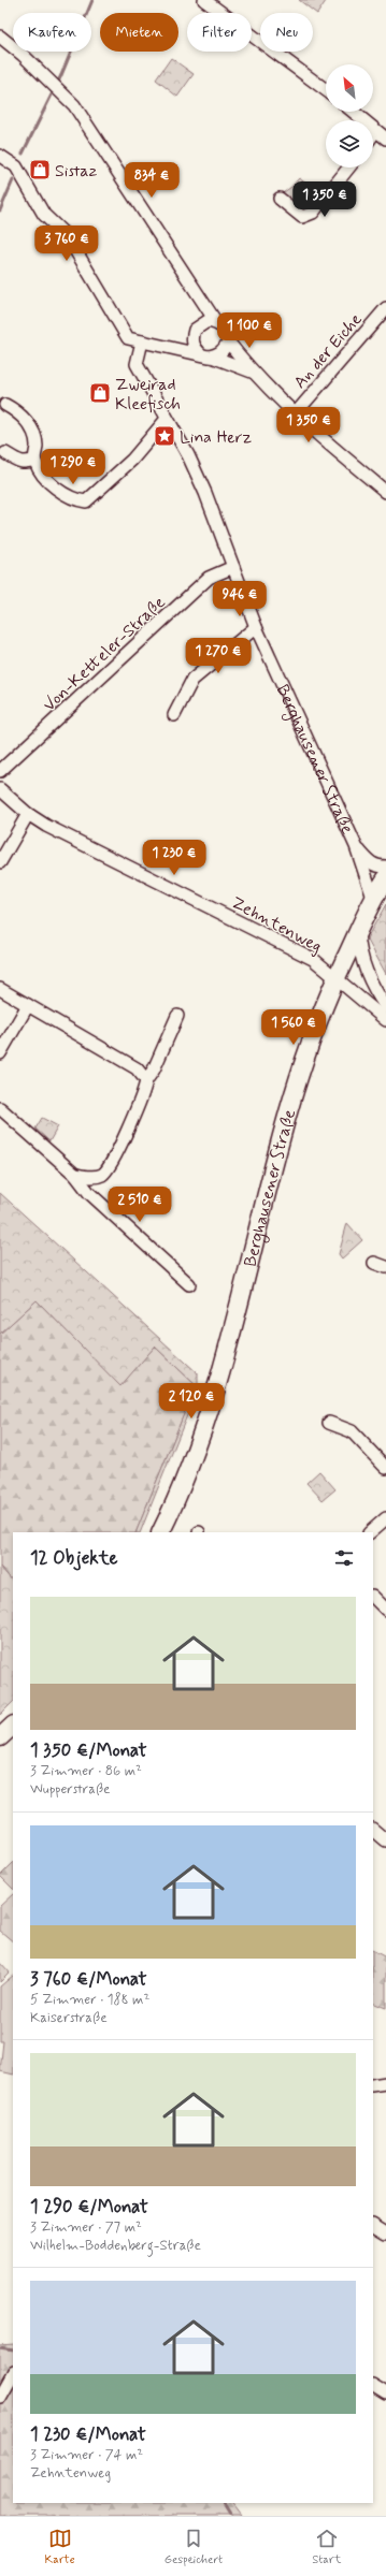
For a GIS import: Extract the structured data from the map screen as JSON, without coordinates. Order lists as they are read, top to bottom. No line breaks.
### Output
{"streets":{"main road":["Berghausener Straße"],"street":["An der Eiche","Von-Ketteler-Straße","Zehntenweg"]},"crossings":[["Von-Ketteler-Straße","Berghausener Straße"],["Berghausener Straße","Zehntenweg"]],"places":{"shop":["Sistaz","Zweirad Kleefisch"],"place":["Lina Herz"]},"north":"top left","page":{"chip":["Kaufen","Mieten","Filter","Neu"],"price":["834 €","1 350 €","3 760 €","1 100 €","1 350 €","1 290 €","946 €","1 270 €","1 230 €","1 560 €","2 510 €","2 120 €"],"heading":"12 Objekte","list":[{"name":"1 350 €/Monat","note":"3 Zimmer · 86 m² · Wupperstraße"},{"name":"3 760 €/Monat","note":"5 Zimmer · 188 m² · Kaiserstraße"},{"name":"1 290 €/Monat","note":"3 Zimmer · 77 m² · Wilhelm-Boddenberg-Straße"},{"name":"1 230 €/Monat","note":"3 Zimmer · 74 m² · Zehntenweg"}],"tabs":["Karte","Gespeichert","Start"]}}
